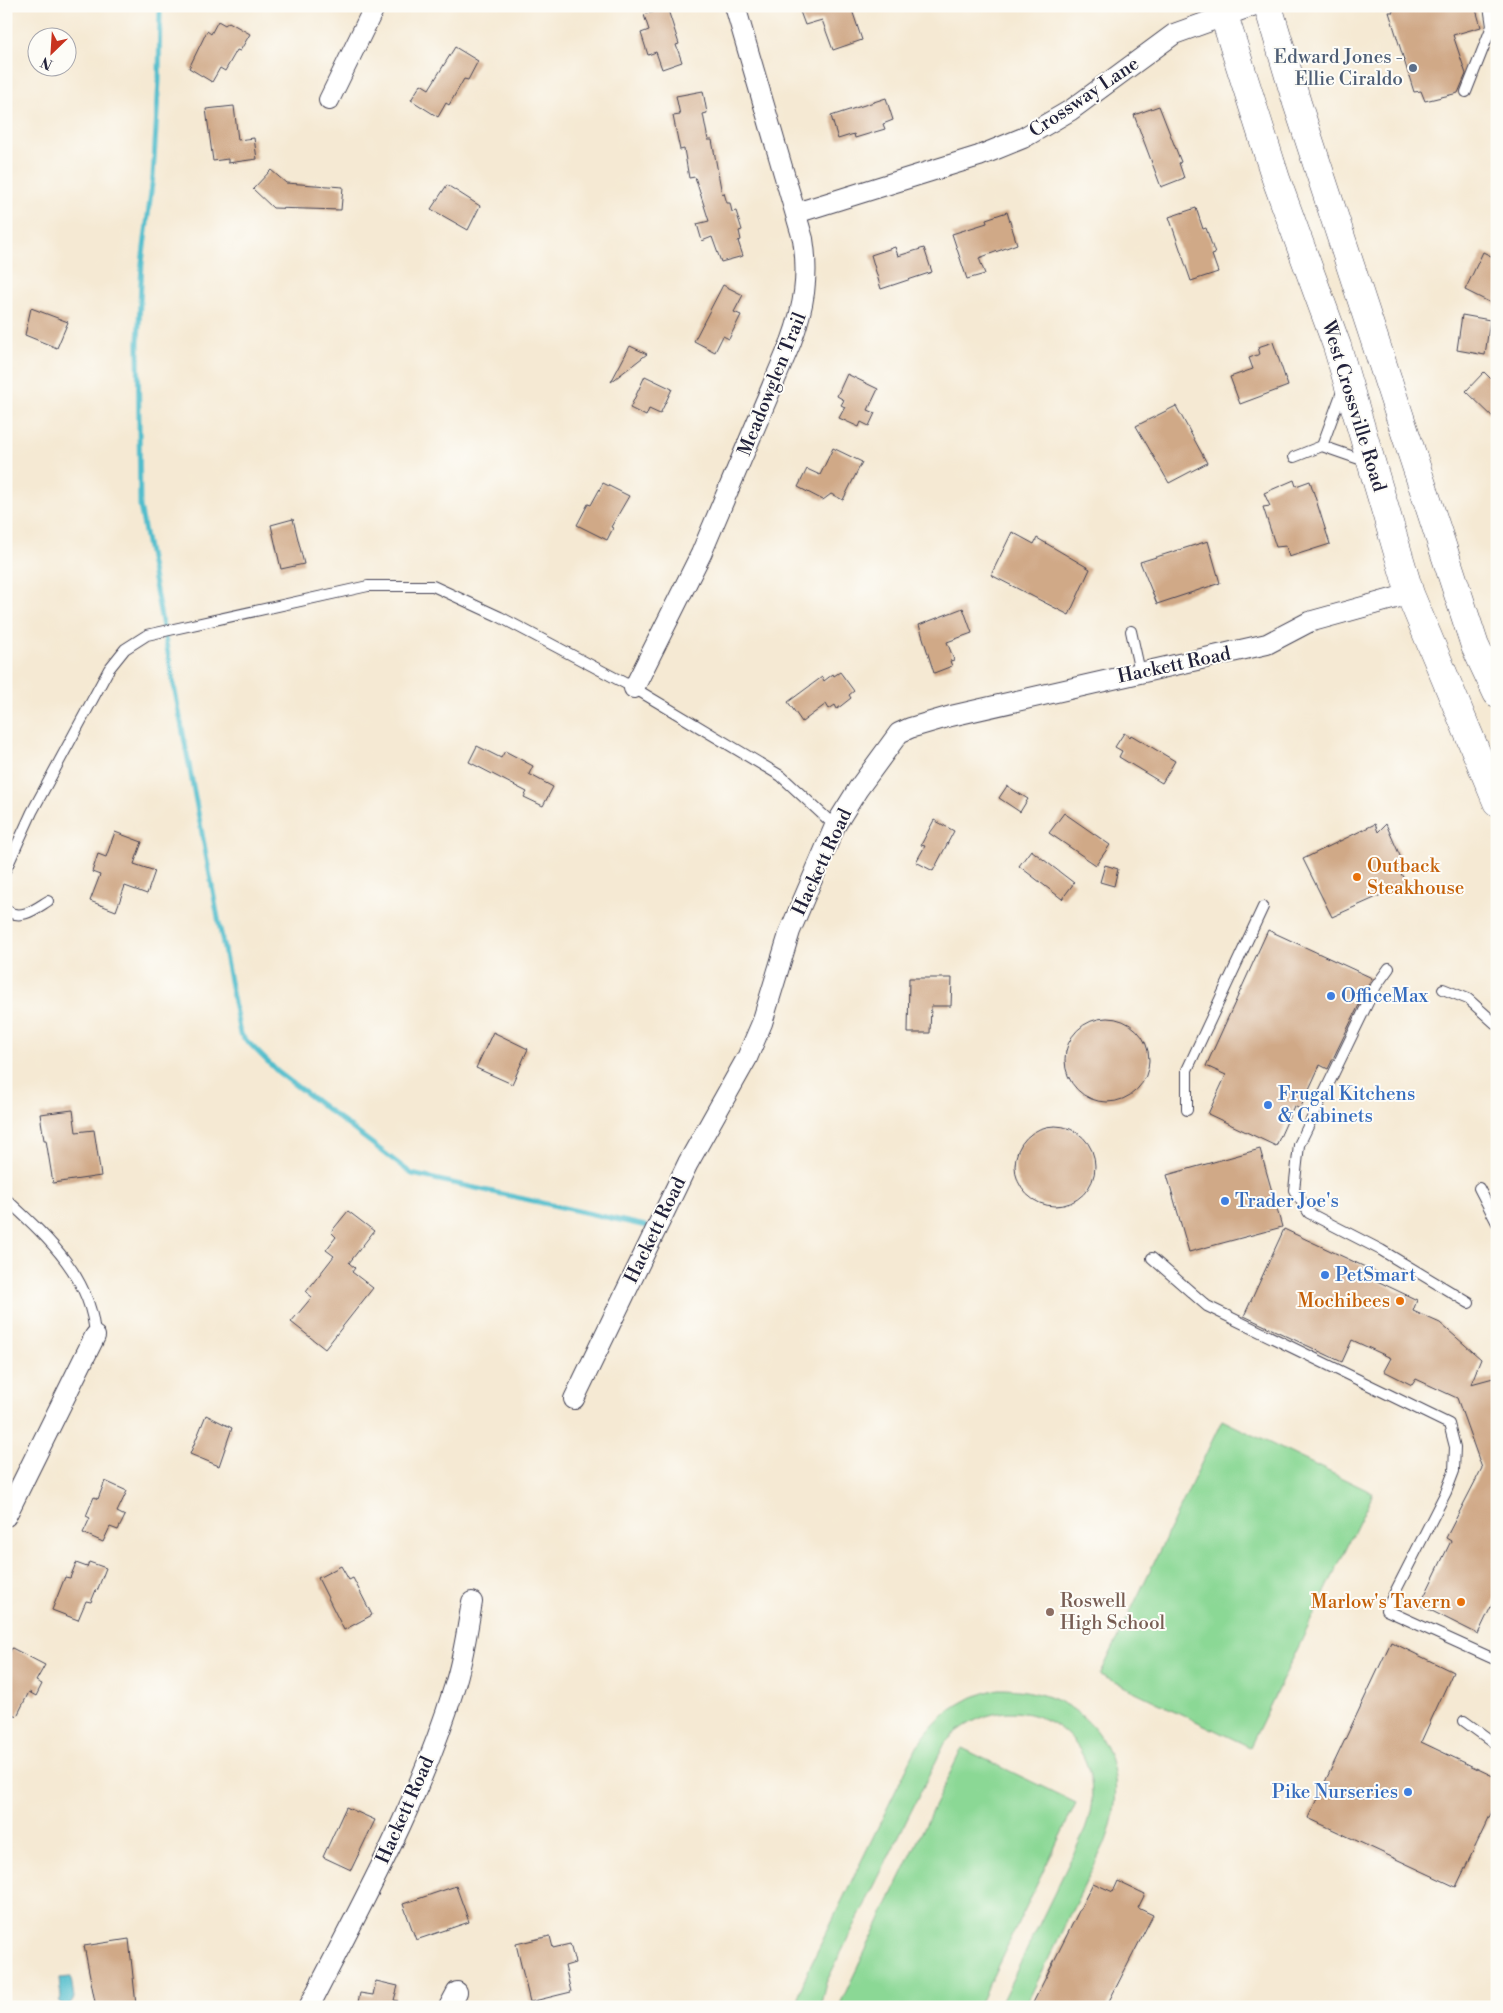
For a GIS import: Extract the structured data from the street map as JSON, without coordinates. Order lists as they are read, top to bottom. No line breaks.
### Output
{"streets":{"main road":["West Crossville Road"],"street":["Crossway Lane","Meadowglen Trail","Hackett Road"]},"crossings":[["Crossway Lane","Meadowglen Trail"],["Crossway Lane","West Crossville Road"],["West Crossville Road","Hackett Road"]],"places":["Edward Jones - Ellie Ciraldo","Outback Steakhouse","OfficeMax","Frugal Kitchens & Cabinets","Trader Joe's","PetSmart","Mochibees","Marlow's Tavern","Roswell High School","Pike Nurseries"],"north":"bottom left"}
